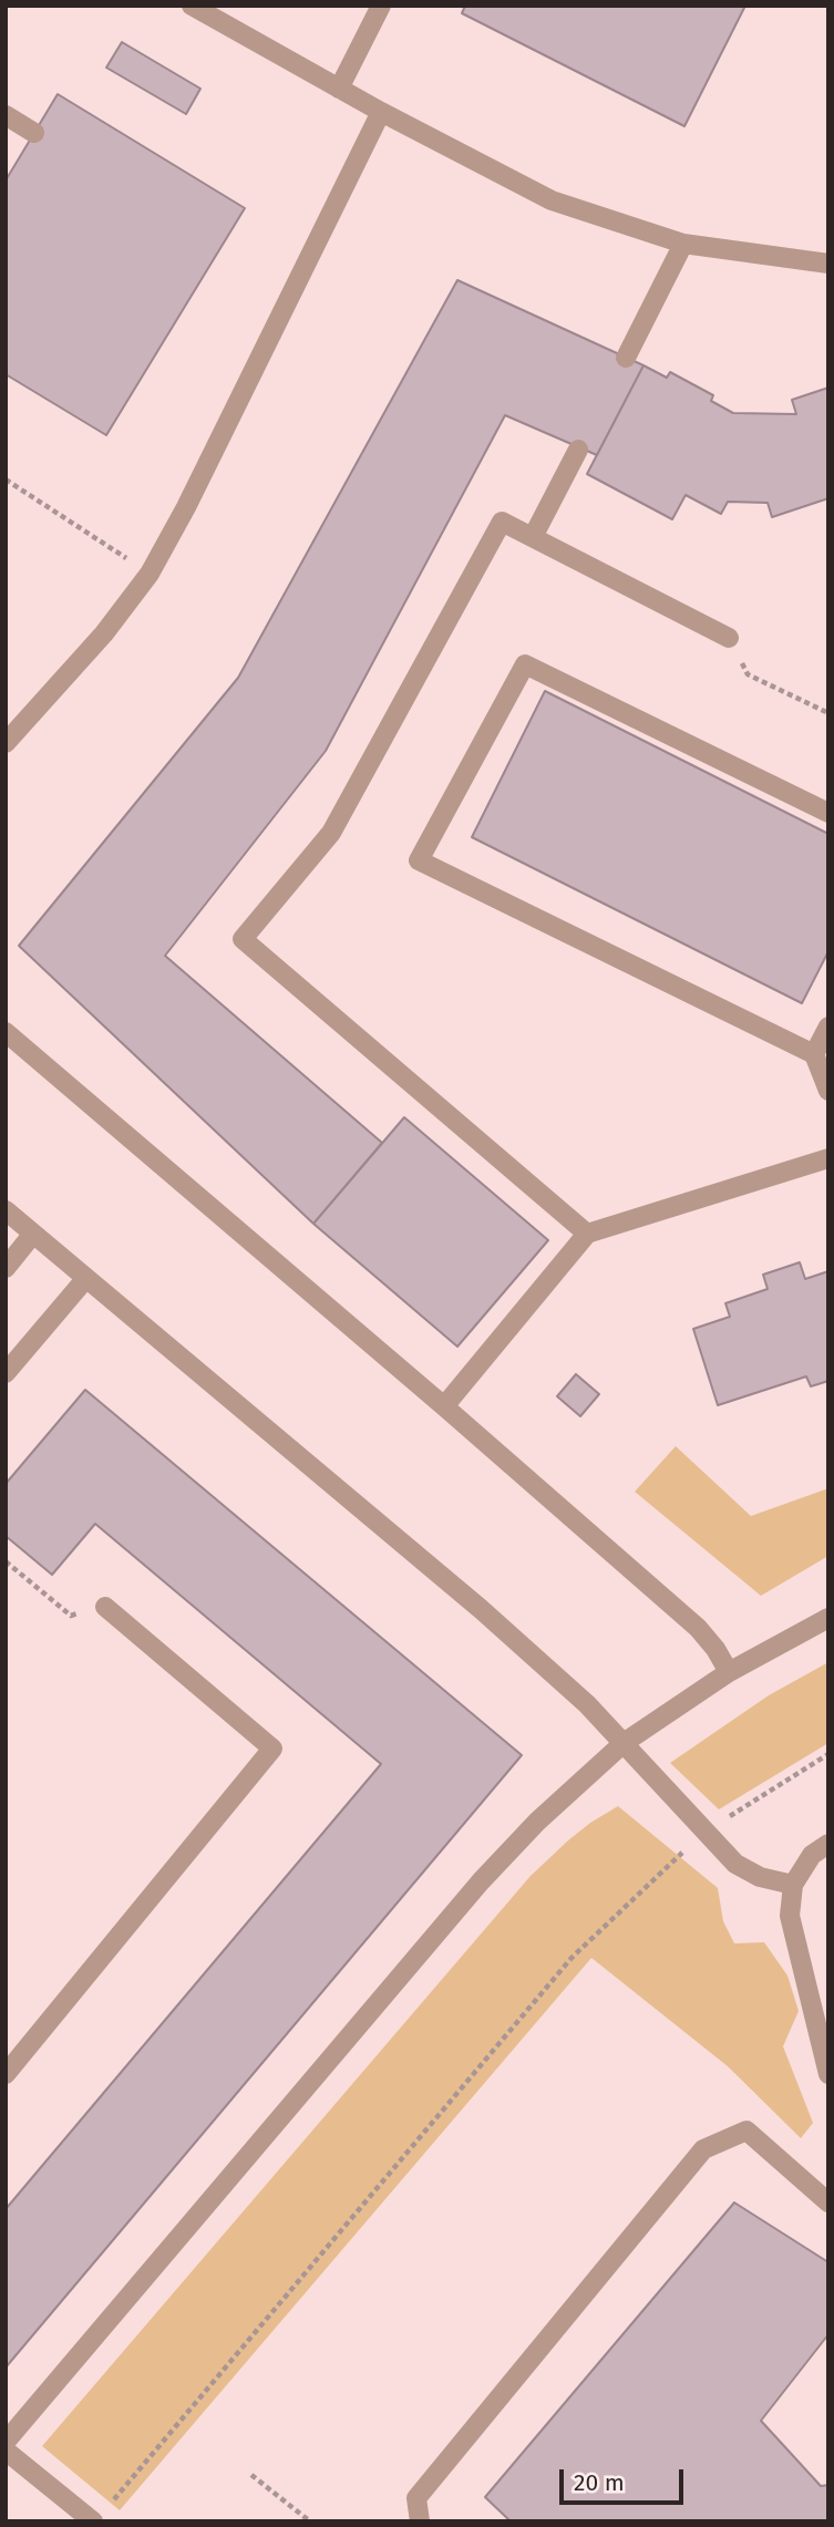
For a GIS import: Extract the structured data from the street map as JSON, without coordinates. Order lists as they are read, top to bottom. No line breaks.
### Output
{"scale_bar":"20 m"}
